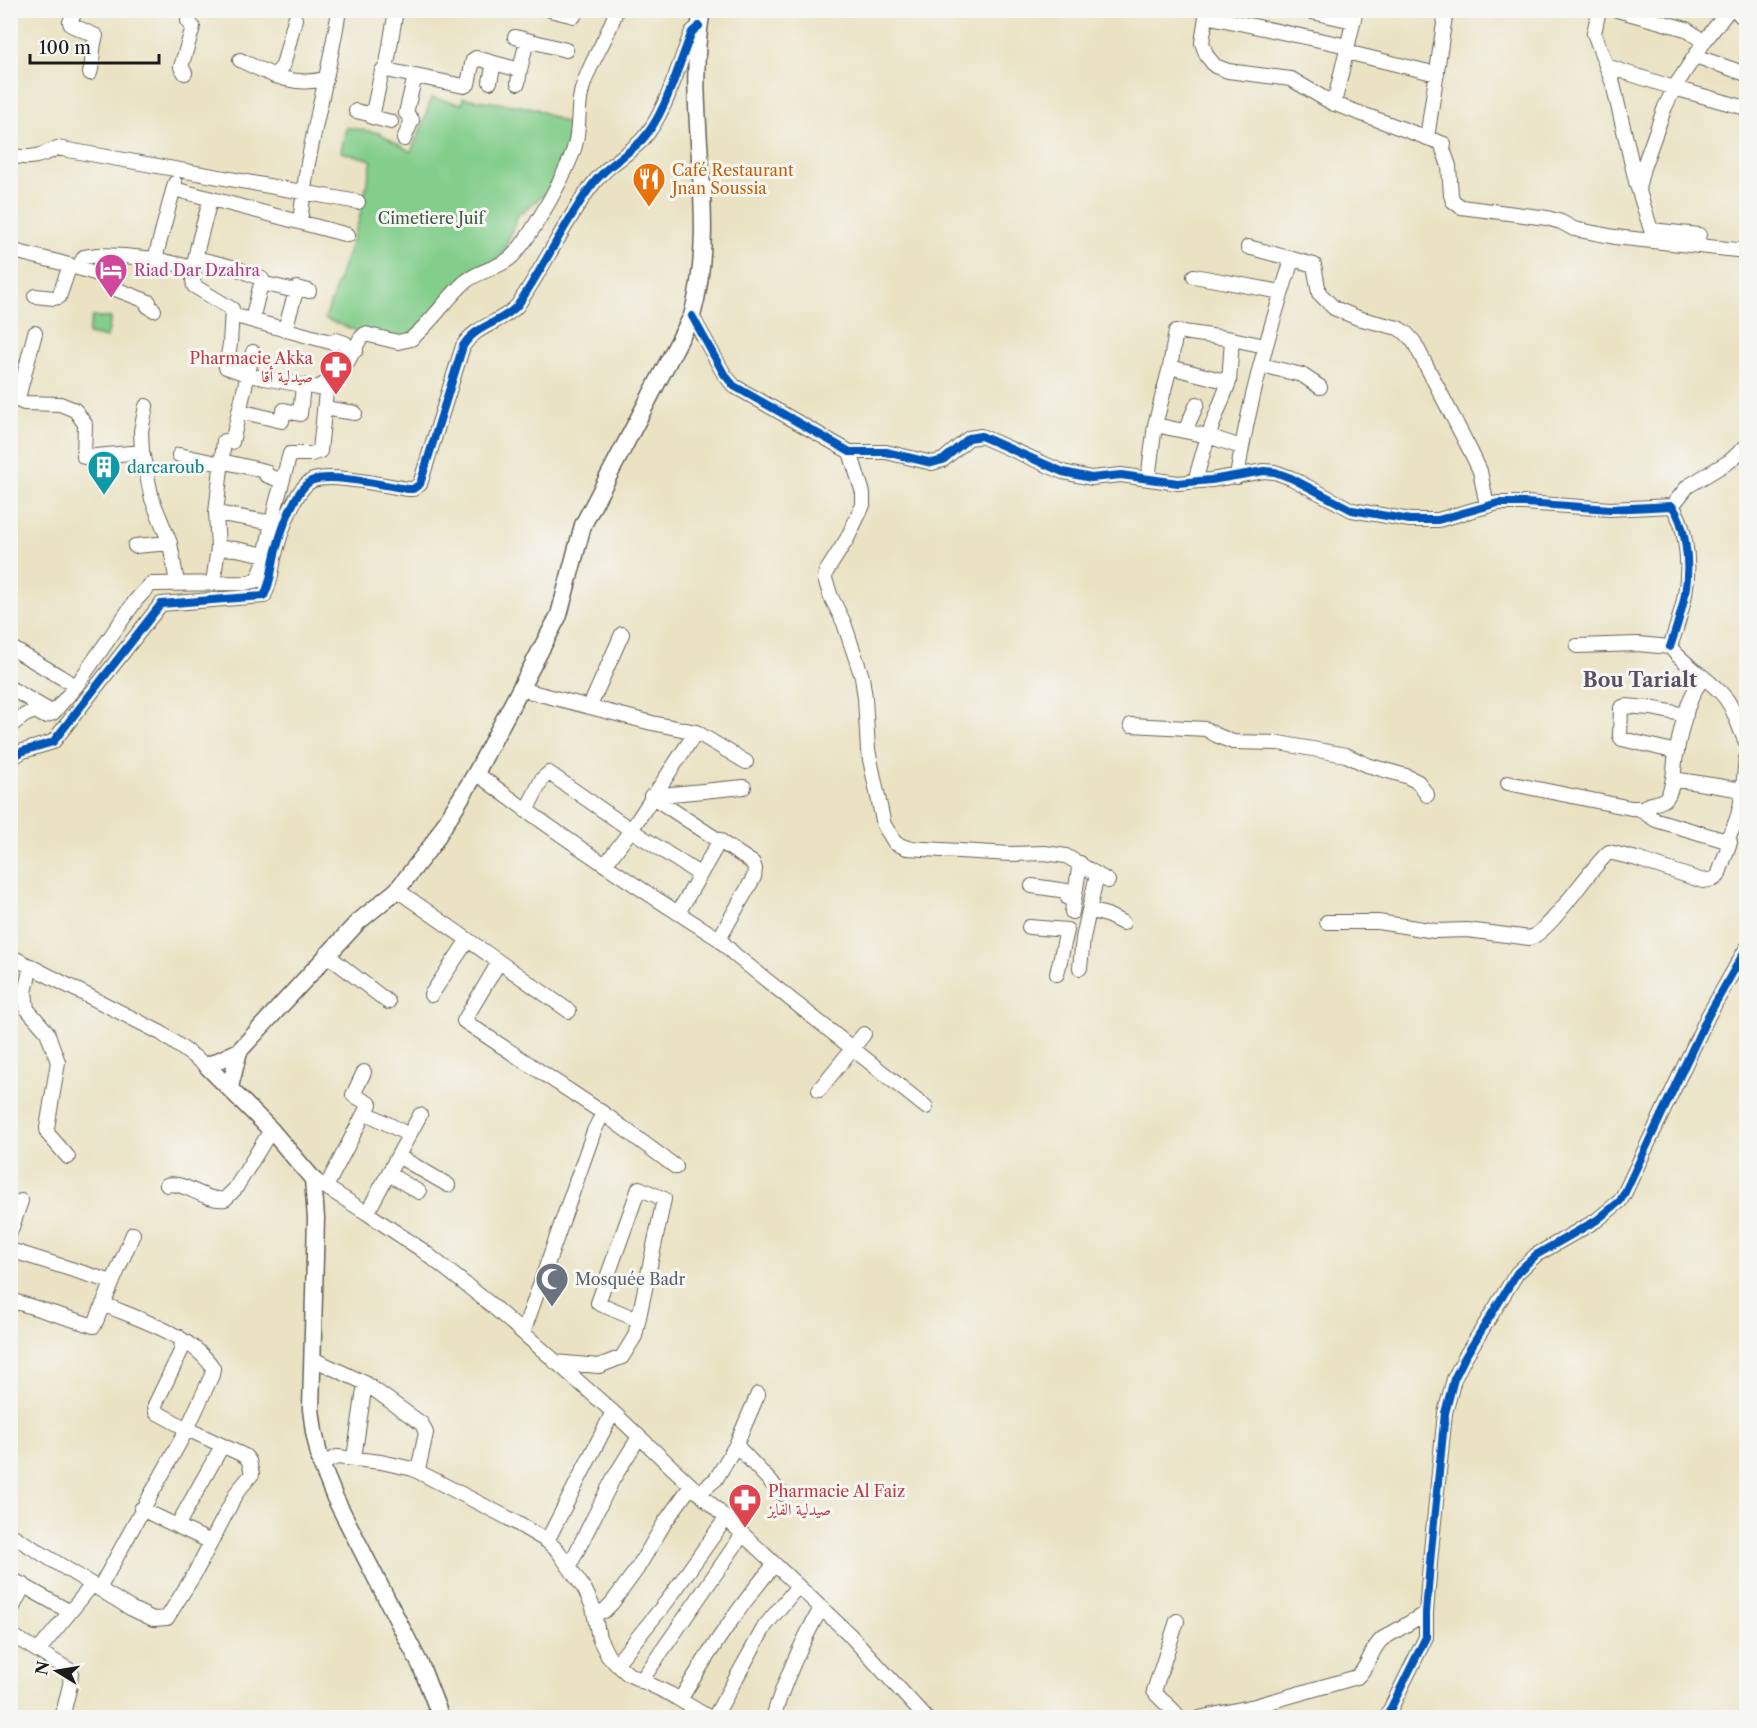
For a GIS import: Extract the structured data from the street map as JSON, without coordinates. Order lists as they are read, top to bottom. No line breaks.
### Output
{"districts":["Bou Tarialt"],"parks":["Cimetiere Juif"],"places":{"restaurant":["Café Restaurant Jnan Soussia"],"hotel":["Riad Dar Dzahra"],"pharmacy":["Pharmacie Akka صيدلية أقا","Pharmacie Al Faiz صيدلية الفايز"],"building":["darcaroub"],"mosque":["Mosquée Badr"]},"scale_bar":"100 m","north":"left"}
